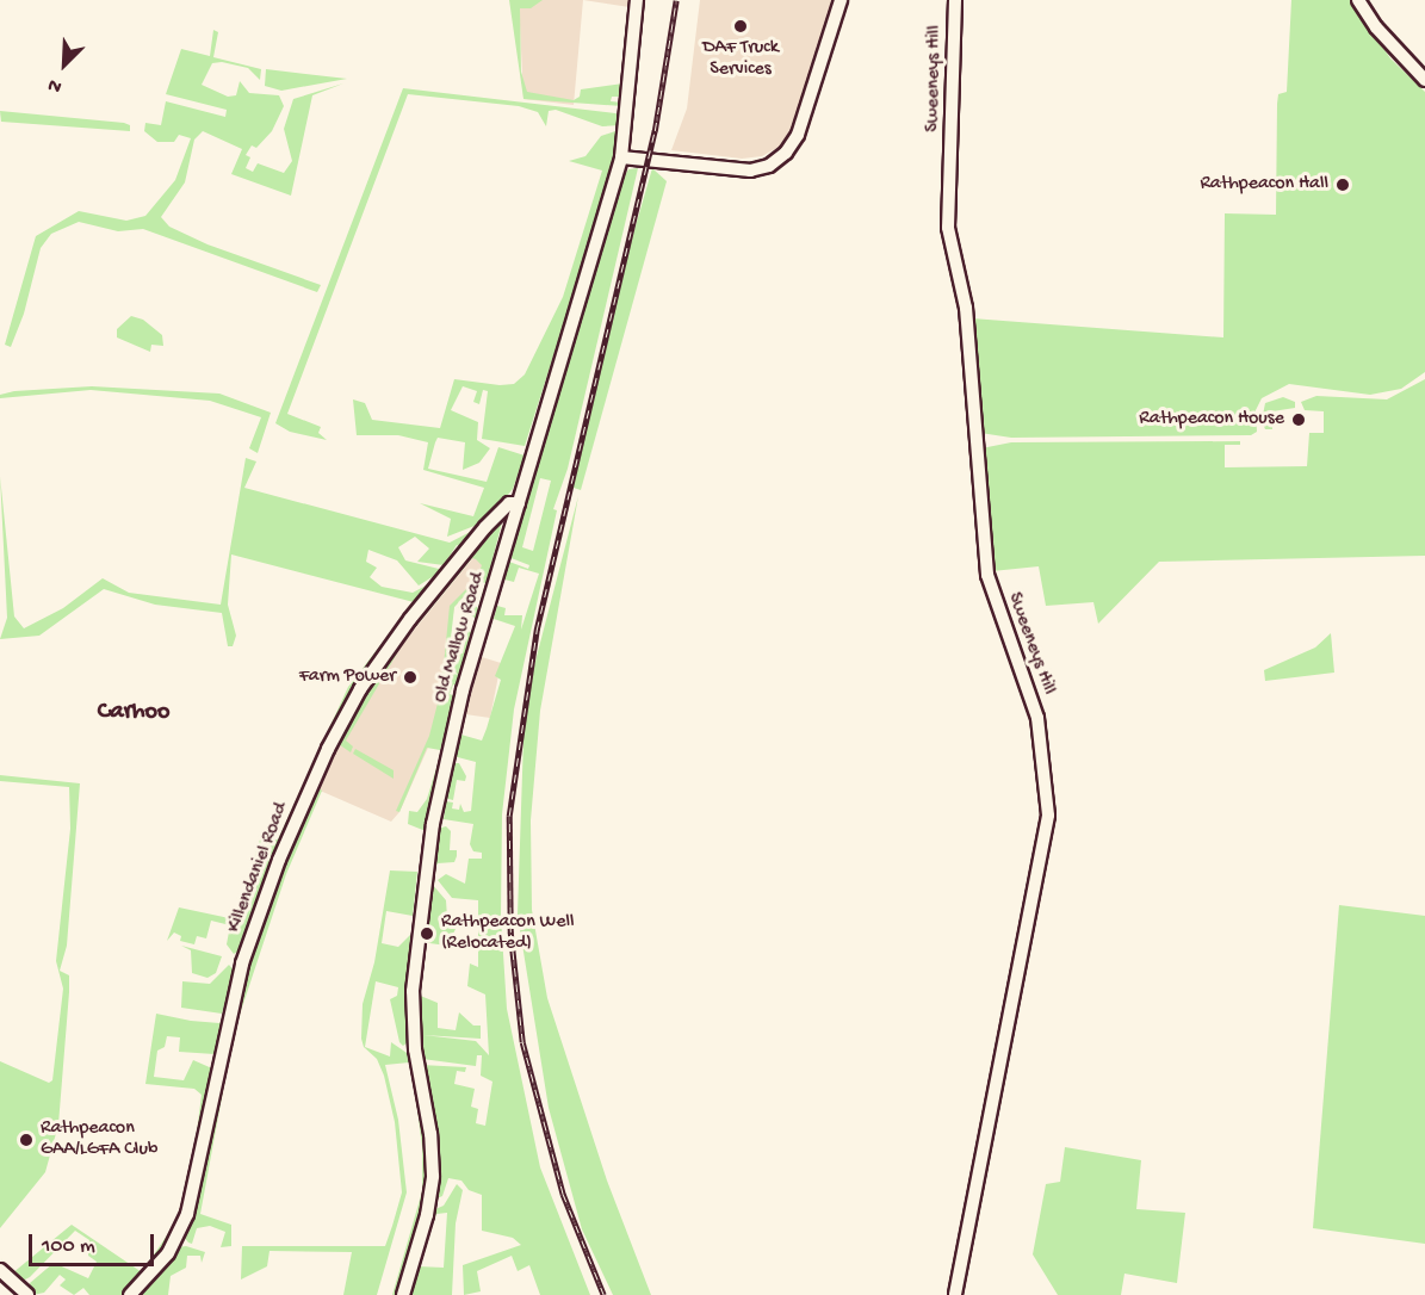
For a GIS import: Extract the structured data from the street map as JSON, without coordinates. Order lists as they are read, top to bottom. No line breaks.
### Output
{"streets":{"street":["Sweeneys Hill","Old Mallow Road","Killendaniel Road"]},"crossings":[["Old Mallow Road","Killendaniel Road"]],"districts":["Carhoo"],"places":["DAF Truck Services","Rathpeacon Hall","Rathpeacon House","Farm Power","Rathpeacon Well (Relocated)","Rathpeacon GAA/LGFA Club"],"scale_bar":"100 m","north":"bottom left"}
